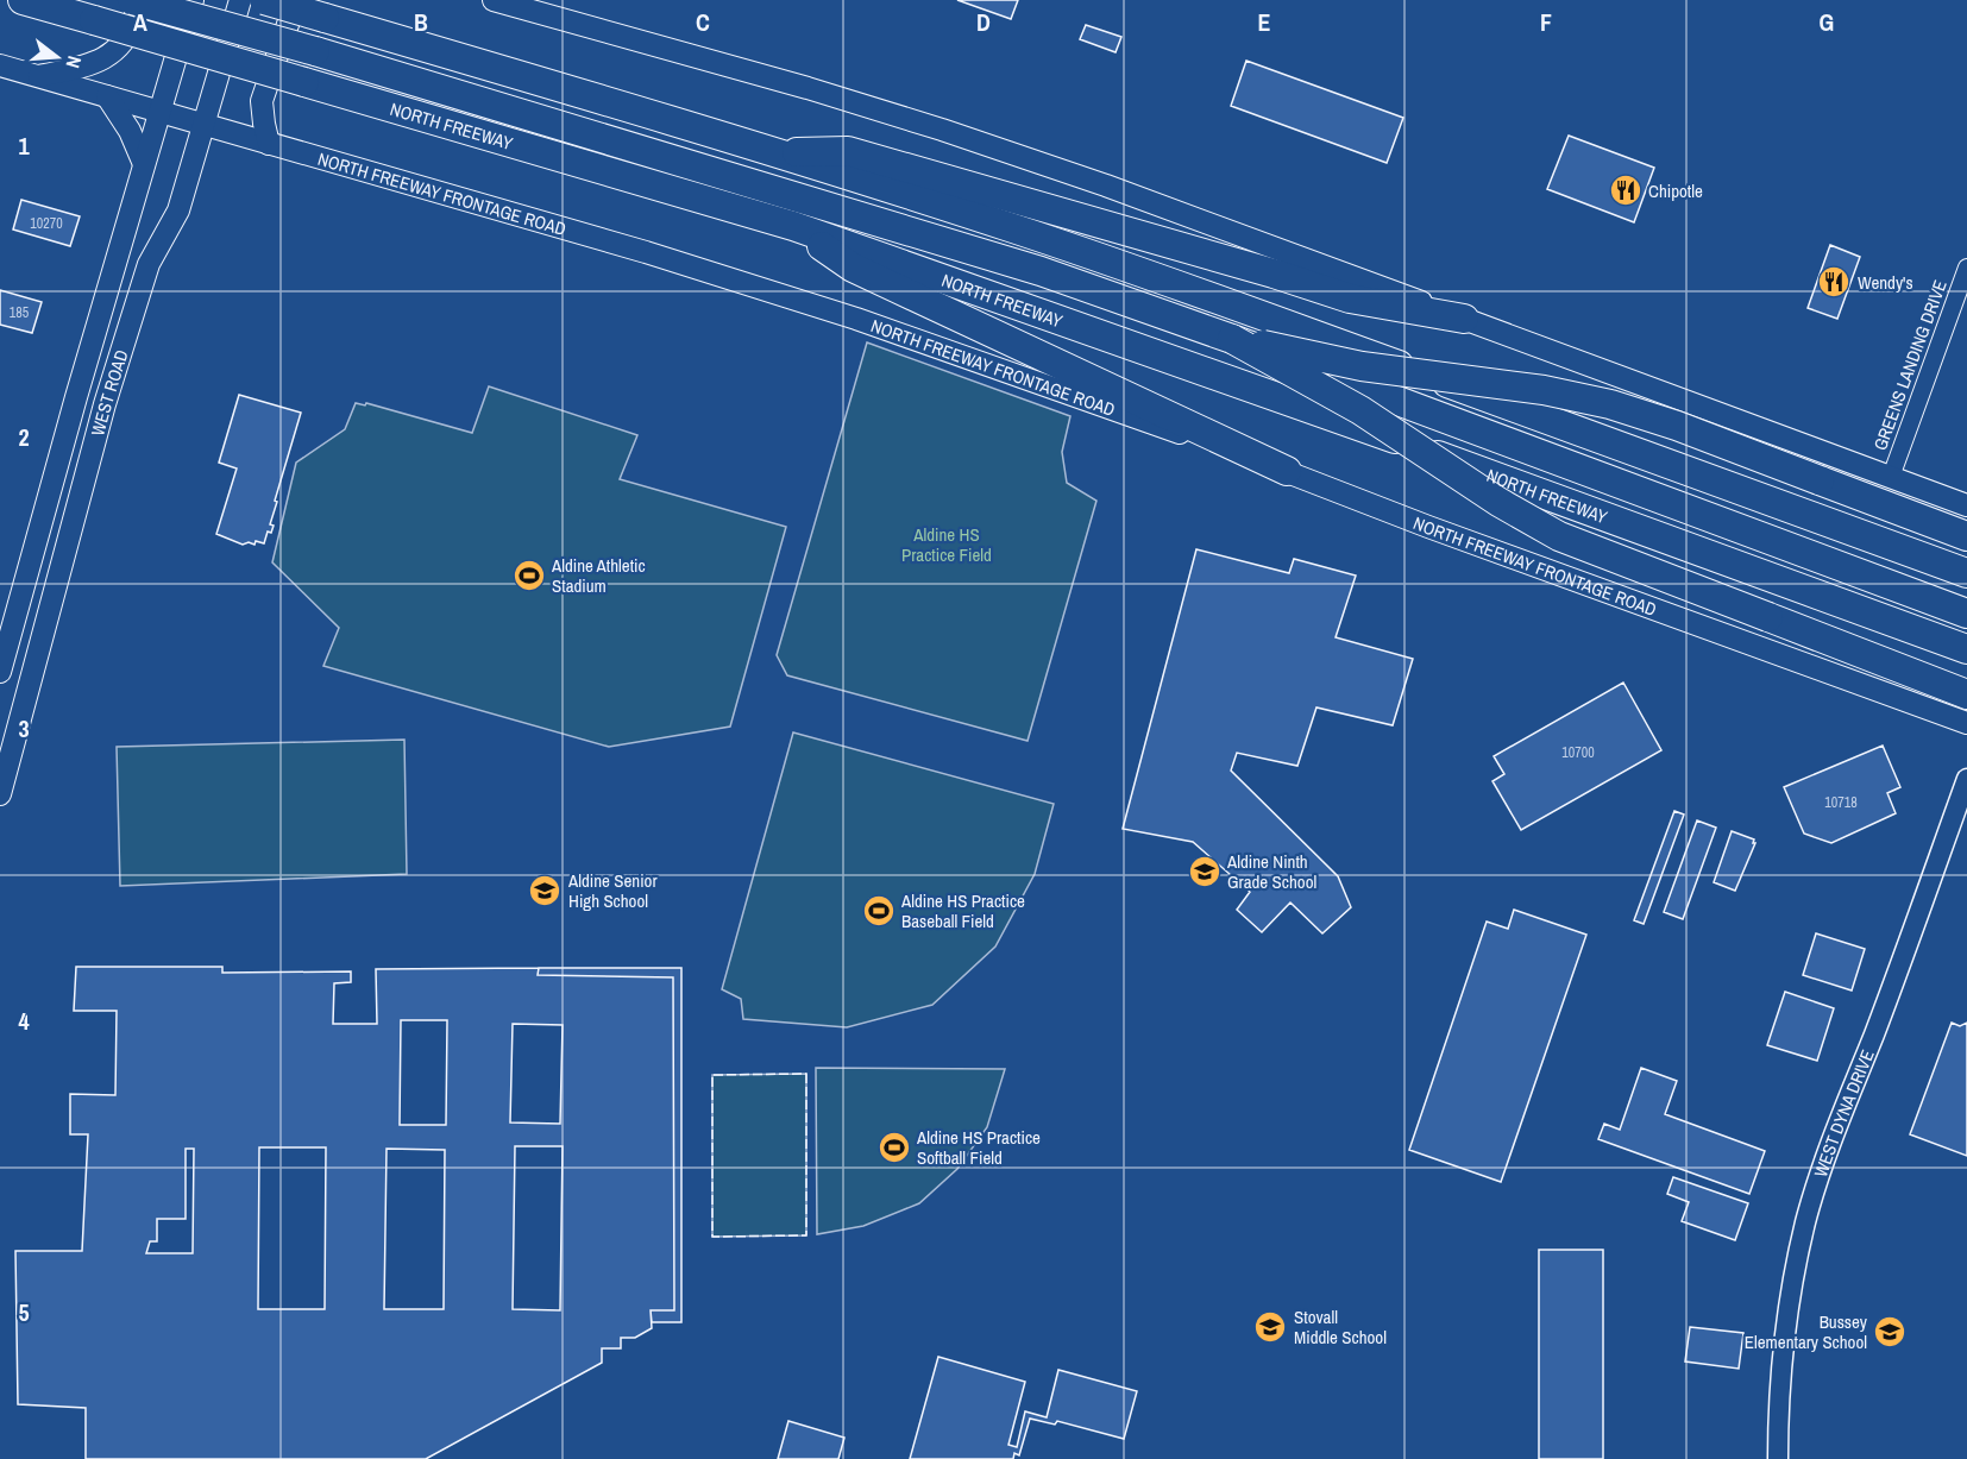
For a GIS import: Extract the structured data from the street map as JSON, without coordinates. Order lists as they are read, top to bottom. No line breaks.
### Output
{"streets":{"highway":["NORTH FREEWAY"],"main road":["NORTH FREEWAY FRONTAGE ROAD","WEST ROAD"],"street":["GREENS LANDING DRIVE","WEST DYNA DRIVE"]},"crossings":[["NORTH FREEWAY FRONTAGE ROAD","WEST ROAD"]],"parks":["Aldine HS Practice Field"],"places":{"restaurant":["Chipotle","Wendy's"],"sports":["Aldine Athletic Stadium","Aldine HS Practice Baseball Field","Aldine HS Practice Softball Field"],"school or university":["Aldine Ninth Grade School","Aldine Senior High School","Stovall Middle School","Bussey Elementary School"]},"house_numbers":["10270","185","10700","10718"],"north":"right","grid":{"columns":["A","B","C","D","E","F","G"],"rows":["1","2","3","4","5"]}}
